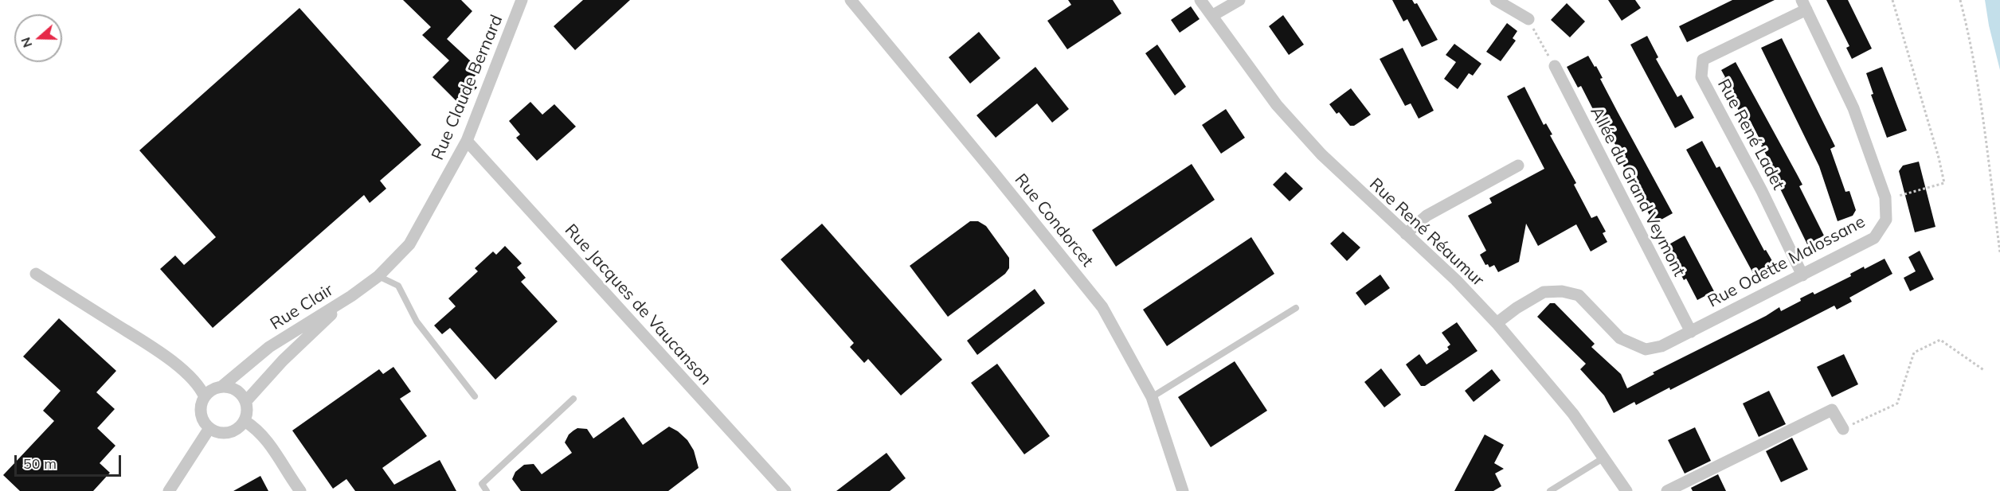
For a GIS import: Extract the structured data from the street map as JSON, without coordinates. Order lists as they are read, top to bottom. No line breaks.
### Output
{"streets":{"street":["Rue Claude Bernard","Rue René Ladet","Allée du Grand Veymont","Rue Condorcet","Rue René Réaumur","Rue Odette Malossane","Rue Jacques de Vaucanson","Rue Clair"]},"crossings":[["Rue Claude Bernard","Rue Jacques de Vaucanson"],["Rue Claude Bernard","Rue Clair"],["Rue René Ladet","Rue Odette Malossane"],["Allée du Grand Veymont","Rue Odette Malossane"],["Rue René Réaumur","Rue Odette Malossane"]],"scale_bar":"50 m","north":"left"}
